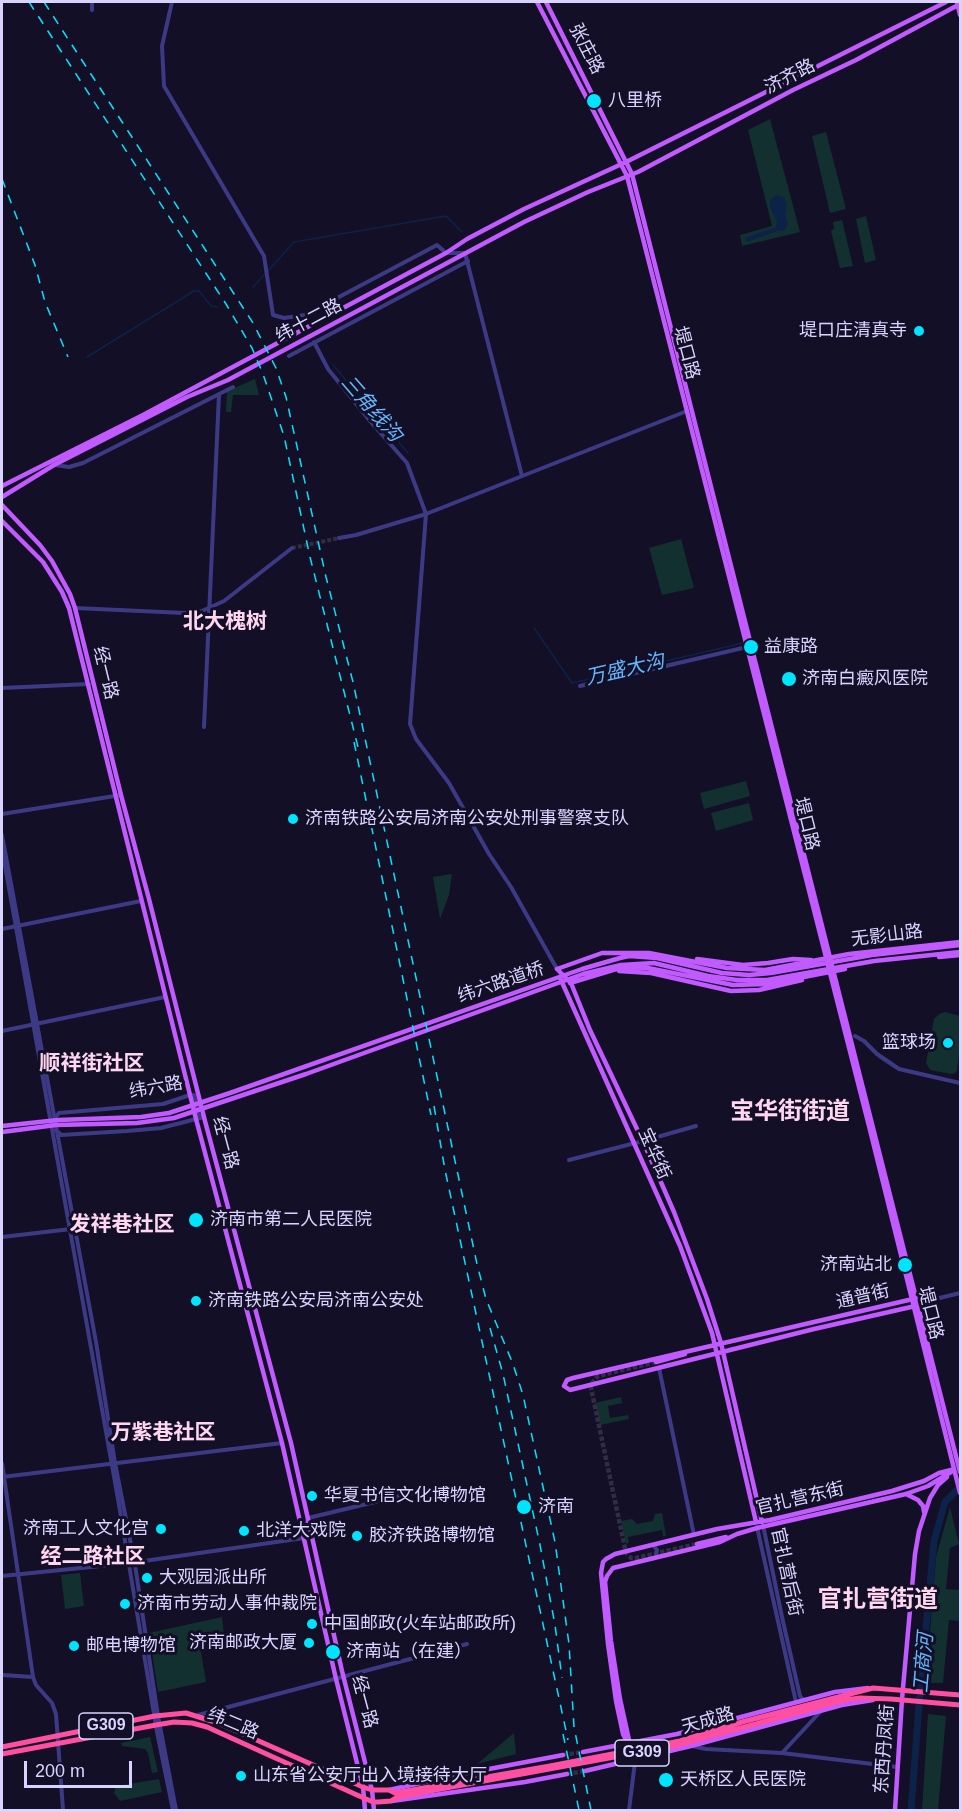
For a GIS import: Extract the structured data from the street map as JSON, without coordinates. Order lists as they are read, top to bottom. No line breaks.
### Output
{"streets":{"highway":["天成路","纬二路","G309"],"main road":["张庄路","济齐路","纬十二路","堤口路","经一路","无影山路","纬六路道桥","纬六路","宝华街","通普街","官扎营东街","官扎营后街","东西丹凤街"]},"crossings":[["张庄路","济齐路"],["张庄路","纬十二路"],["张庄路","堤口路"],["济齐路","纬十二路"],["济齐路","堤口路"],["纬十二路","堤口路"],["堤口路","无影山路"],["堤口路","通普街"],["堤口路","官扎营东街"],["堤口路","东西丹凤街"],["经一路","纬六路"],["经一路","天成路"],["经一路","纬二路"],["无影山路","纬六路道桥"],["纬六路道桥","纬六路"],["宝华街","通普街"],["宝华街","官扎营后街"],["通普街","官扎营后街"],["官扎营东街","官扎营后街"],["官扎营东街","天成路"],["官扎营东街","东西丹凤街"],["官扎营后街","天成路"],["天成路","纬二路"],["天成路","G309"],["天成路","东西丹凤街"],["G309","东西丹凤街"]],"districts":["北大槐树","顺祥街社区","宝华街街道","发祥巷社区","万紫巷社区","经二路社区","官扎营街道"],"water":["三角线沟","万盛大沟","工商河"],"places":["八里桥","堤口庄清真寺","益康路","济南白癜风医院","济南铁路公安局济南公安处刑事警察支队","篮球场","济南市第二人民医院","济南站北","济南铁路公安局济南公安处","华夏书信文化博物馆","济南","济南工人文化宫","北洋大戏院","胶济铁路博物馆","大观园派出所","济南市劳动人事仲裁院","中国邮政(火车站邮政所)","济南邮政大厦","邮电博物馆","济南站（在建）","山东省公安厅出入境接待大厅","天桥区人民医院"],"scale_bar":"200 m"}
